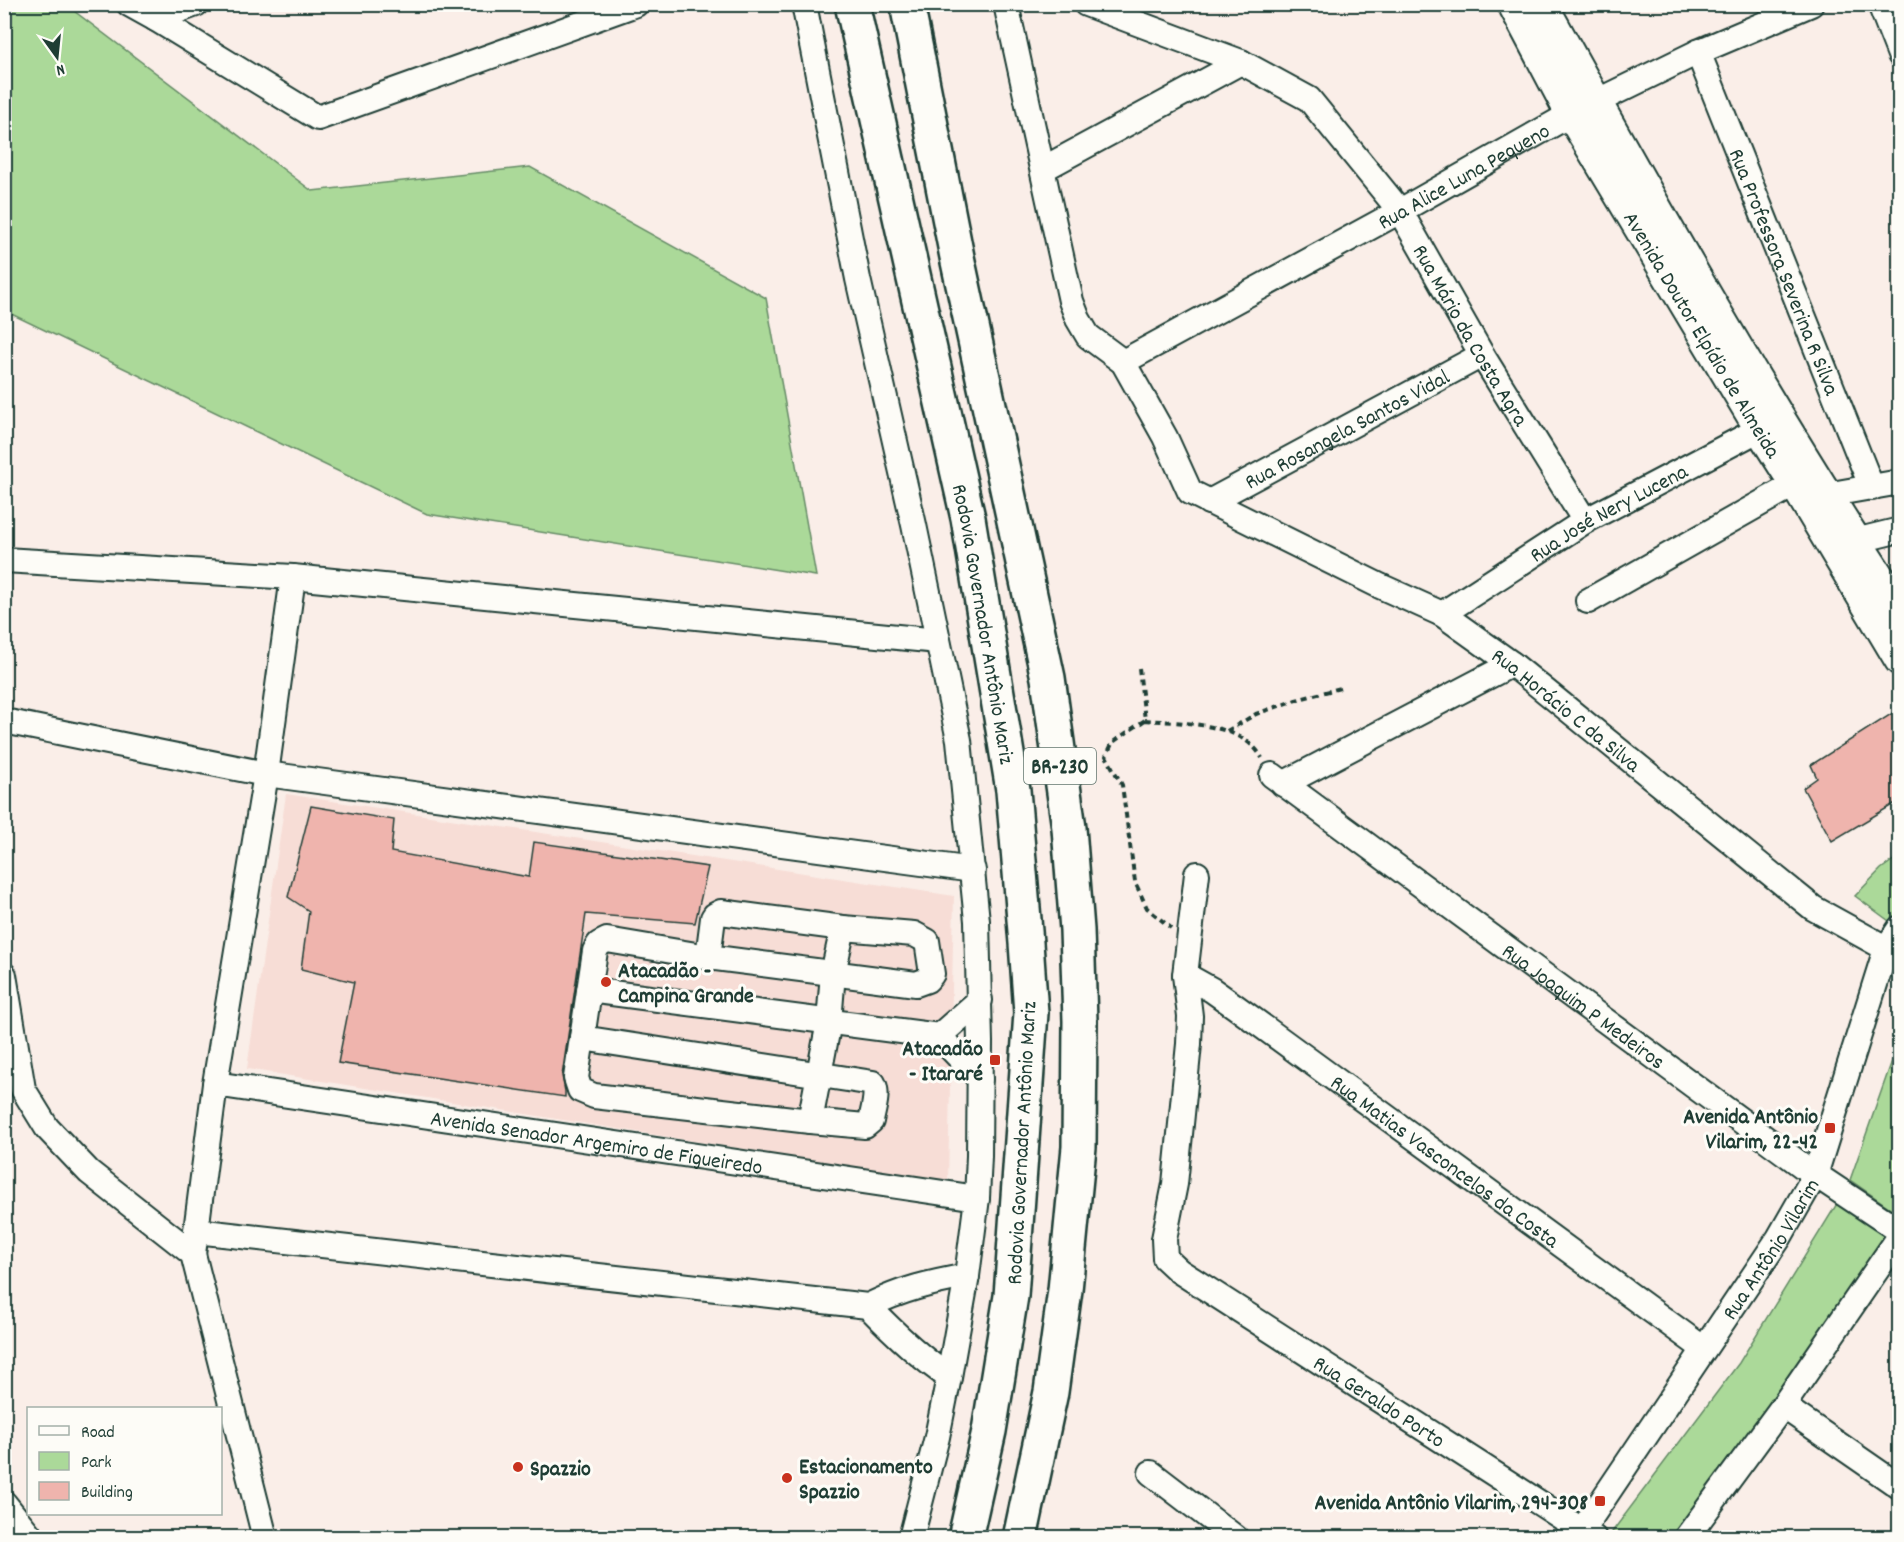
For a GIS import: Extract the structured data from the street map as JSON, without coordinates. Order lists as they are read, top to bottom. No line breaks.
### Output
{"streets":{"highway":["Rodovia Governador Antônio Mariz","BR-230"],"main road":["Avenida Doutor Elpídio de Almeida"],"street":["Rua Alice Luna Pequeno","Rua Professora Severina R Silva","Rua Mário da Costa Agra","Rua Rosangela Santos Vidal","Rua José Nery Lucena","Rua Horácio C da Silva","Rua Joaquim P Medeiros","Avenida Senador Argemiro de Figueiredo","Rua Matias Vasconcelos da Costa","Rua Antônio Vilarim","Rua Geraldo Porto"]},"crossings":[["Rua Alice Luna Pequeno","Rua Professora Severina R Silva"],["Rua Alice Luna Pequeno","Rua Mário da Costa Agra"],["Rua Alice Luna Pequeno","Avenida Doutor Elpídio de Almeida"],["Rua Alice Luna Pequeno","Rua Horácio C da Silva"],["Rua Mário da Costa Agra","Rua Rosangela Santos Vidal"],["Rua Mário da Costa Agra","Rua José Nery Lucena"],["Avenida Doutor Elpídio de Almeida","Rua José Nery Lucena"],["Rua Rosangela Santos Vidal","Rua Horácio C da Silva"],["Rua José Nery Lucena","Rua Horácio C da Silva"],["Rua Horácio C da Silva","Rua Antônio Vilarim"],["Rua Joaquim P Medeiros","Rua Antônio Vilarim"],["Rua Matias Vasconcelos da Costa","Rua Antônio Vilarim"],["Rua Matias Vasconcelos da Costa","Rua Geraldo Porto"],["Rua Antônio Vilarim","Rua Geraldo Porto"]],"places":{"other":["Atacadão - Campina Grande","Spazzio","Estacionamento Spazzio"],"transit":["Atacadão - Itararé","Avenida Antônio Vilarim, 22-42","Avenida Antônio Vilarim, 294-308"]},"legend":["Road","Park","Building"],"north":"bottom"}
